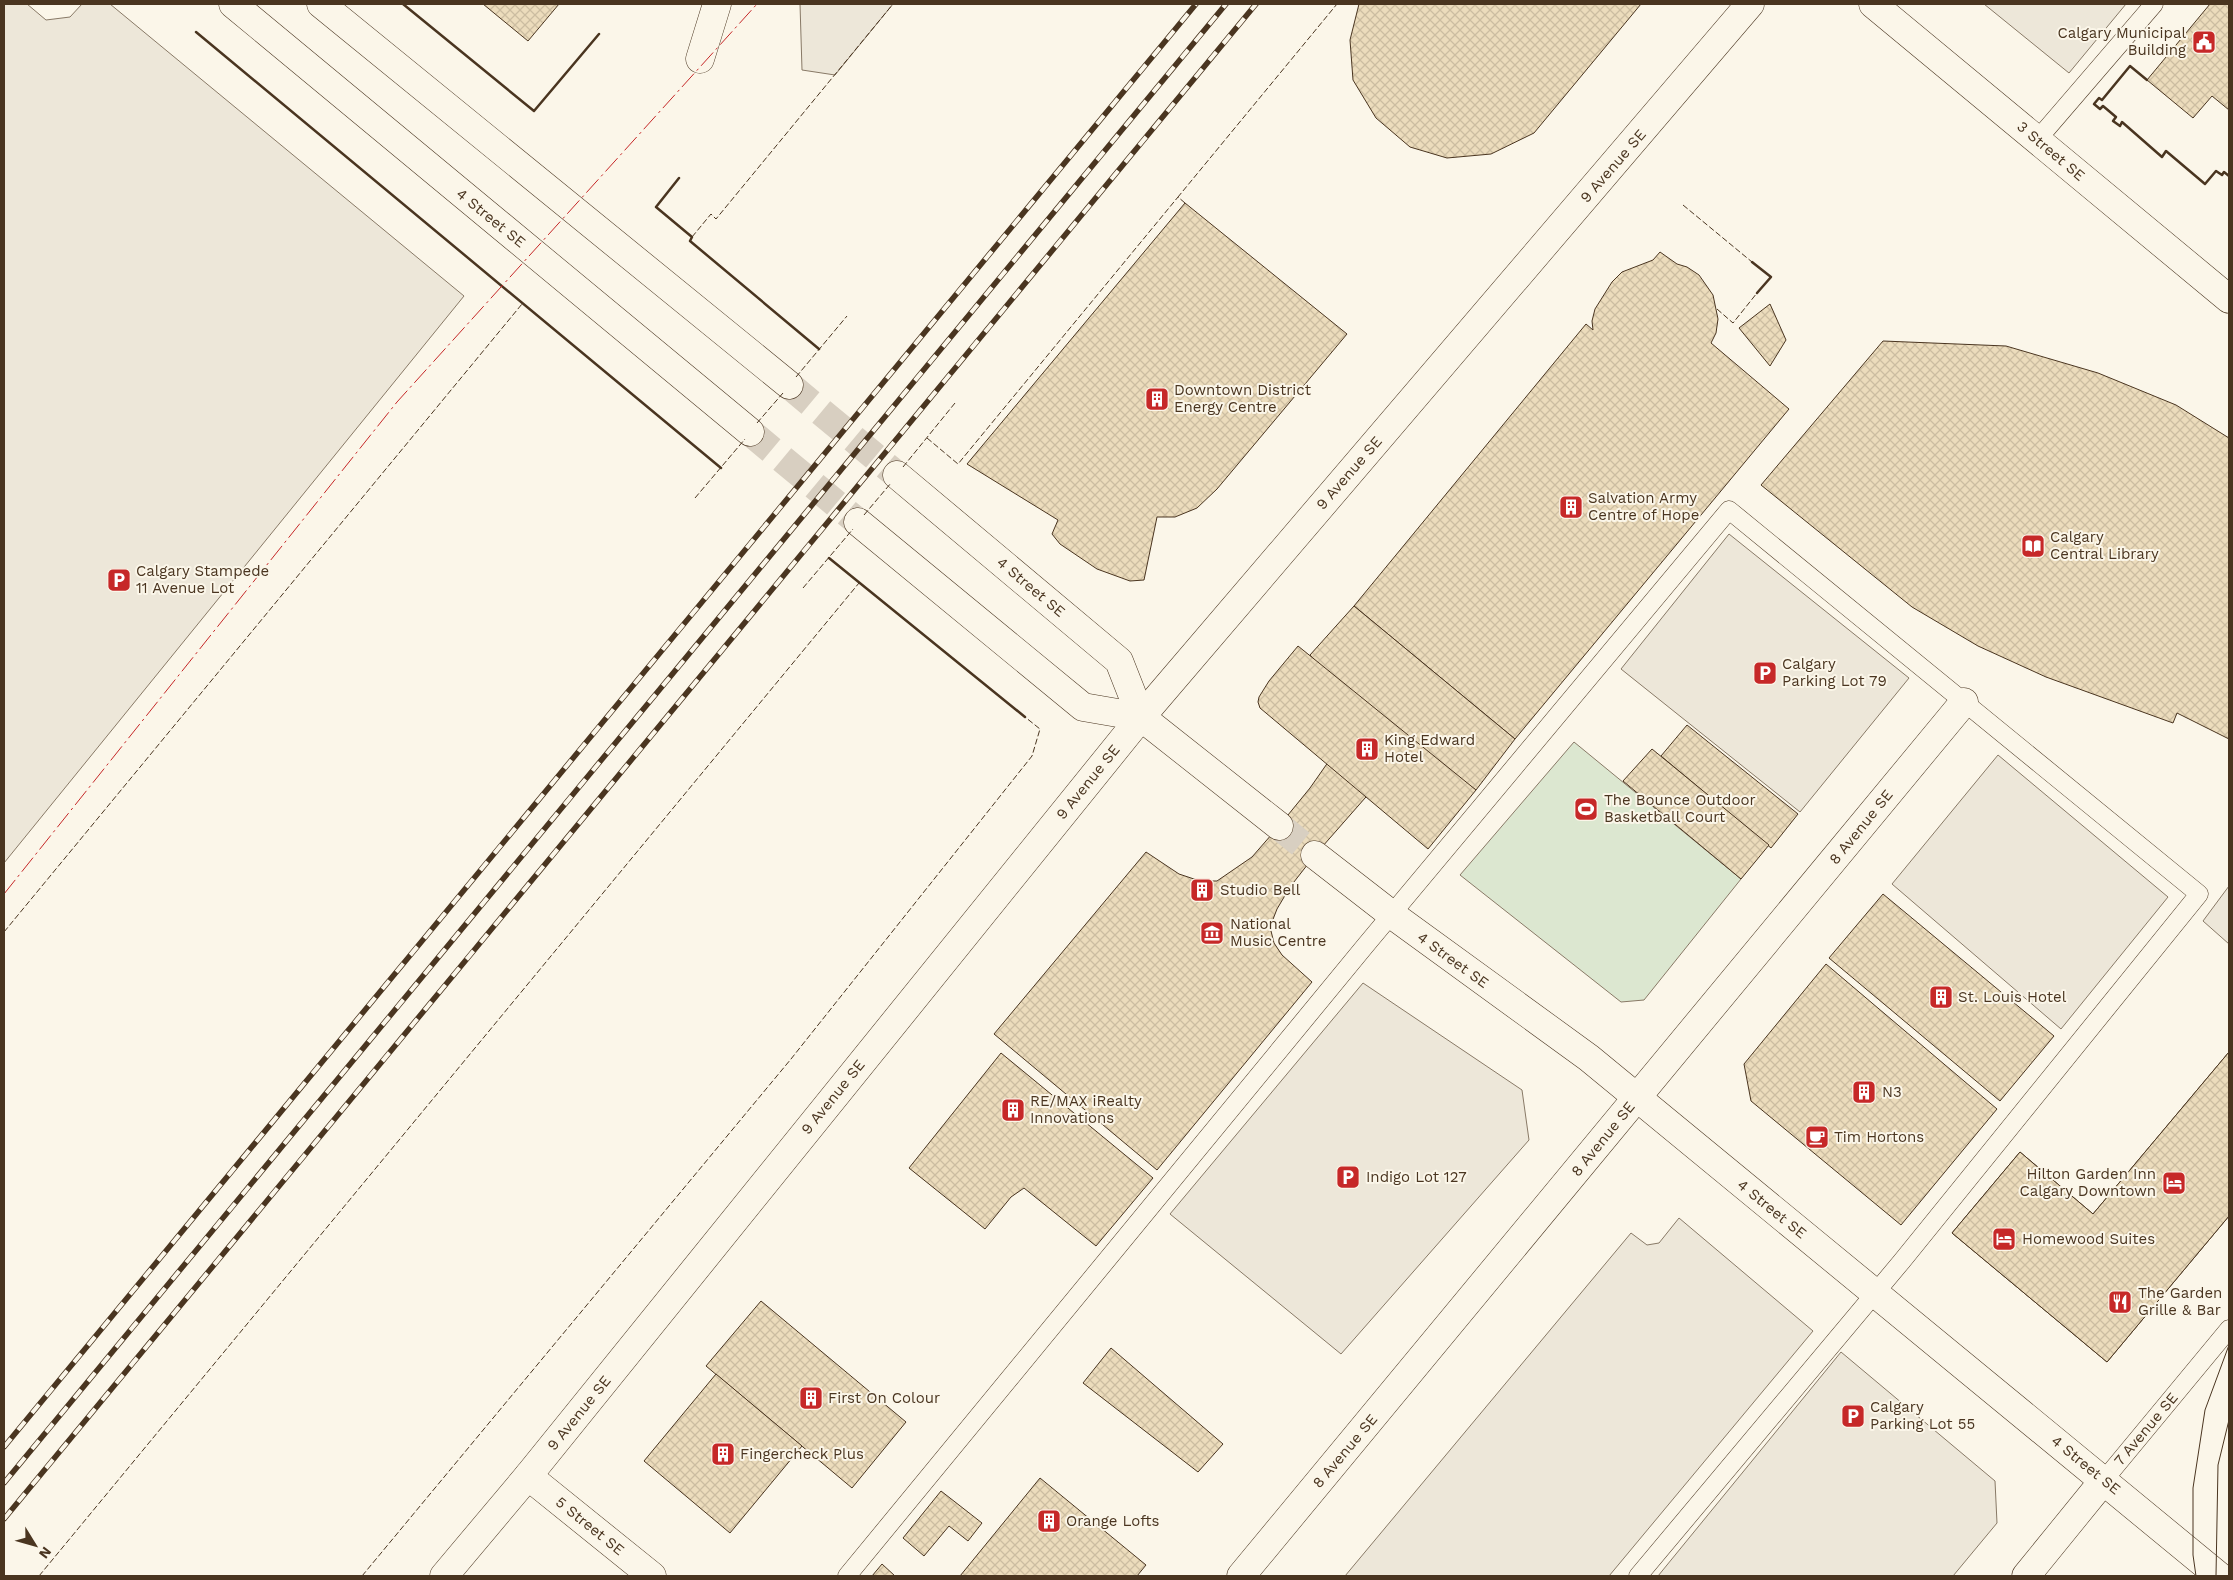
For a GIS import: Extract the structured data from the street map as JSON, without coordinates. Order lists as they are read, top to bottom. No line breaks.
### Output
{"streets":{"main road":["3 Street SE","9 Avenue SE","4 Street SE","8 Avenue SE","7 Avenue SE","5 Street SE"]},"crossings":[["9 Avenue SE","4 Street SE"],["9 Avenue SE","5 Street SE"],["4 Street SE","8 Avenue SE"],["4 Street SE","7 Avenue SE"]],"places":{"public building":["Calgary Municipal Building"],"building":["Downtown District Energy Centre","Salvation Army Centre of Hope","King Edward Hotel","Studio Bell","St. Louis Hotel","N3","RE/MAX iRealty Innovations","First On Colour","Fingercheck Plus","Orange Lofts"],"library":["Calgary Central Library"],"parking":["Calgary Stampede 11 Avenue Lot","Calgary Parking Lot 79","Indigo Lot 127","Calgary Parking Lot 55"],"sports":["The Bounce Outdoor Basketball Court"],"museum":["National Music Centre"],"cafe":["Tim Hortons"],"hotel":["Hilton Garden Inn Calgary Downtown","Homewood Suites"],"restaurant":["The Garden Grille & Bar"]},"north":"bottom right"}
